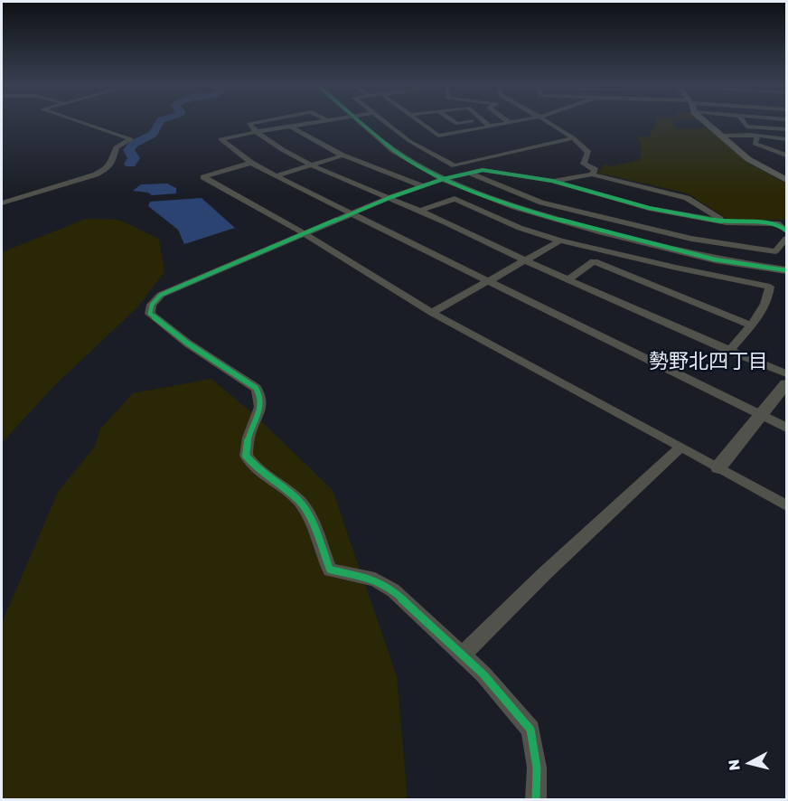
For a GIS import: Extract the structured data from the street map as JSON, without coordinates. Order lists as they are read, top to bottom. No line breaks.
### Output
{"districts":["勢野北四丁目"],"north":"left"}
